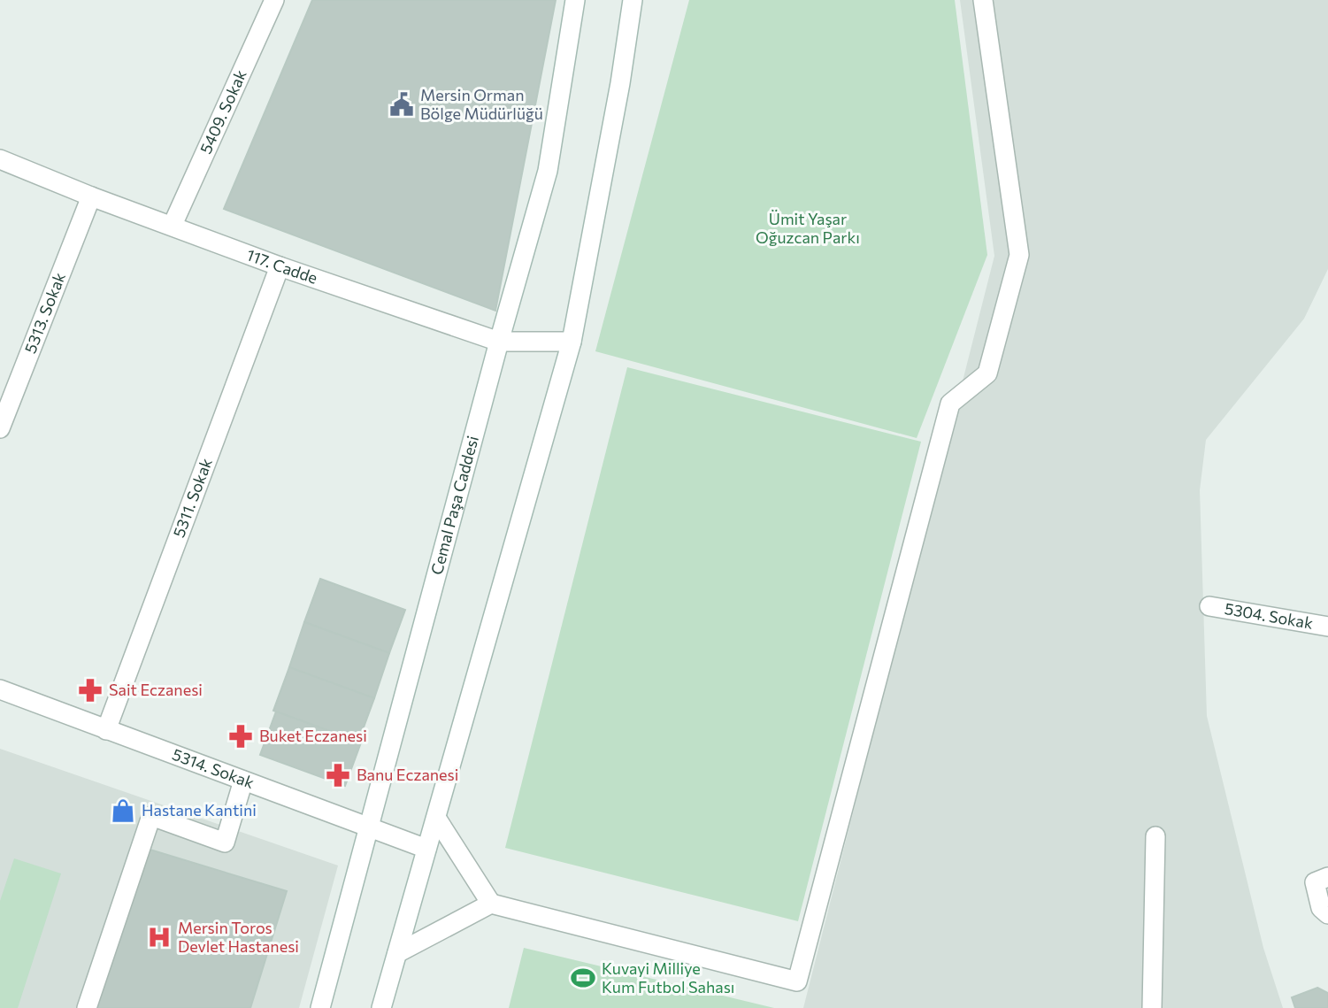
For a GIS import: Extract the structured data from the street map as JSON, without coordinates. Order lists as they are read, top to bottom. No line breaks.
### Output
{"streets":{"street":["5409. Sokak","117. Cadde","5313. Sokak","5311. Sokak","Cemal Paşa Caddesi","5304. Sokak","5314. Sokak"]},"crossings":[["5409. Sokak","117. Cadde"],["117. Cadde","5313. Sokak"],["117. Cadde","5311. Sokak"],["117. Cadde","Cemal Paşa Caddesi"],["5311. Sokak","5314. Sokak"],["Cemal Paşa Caddesi","5314. Sokak"]],"parks":["Ümit Yaşar Oğuzcan Parkı"],"places":{"public building":["Mersin Orman Bölge Müdürlüğü"],"pharmacy":["Sait Eczanesi","Buket Eczanesi","Banu Eczanesi"],"shop":["Hastane Kantini"],"hospital":["Mersin Toros Devlet Hastanesi"],"sports":["Kuvayi Milliye Kum Futbol Sahası"]}}
